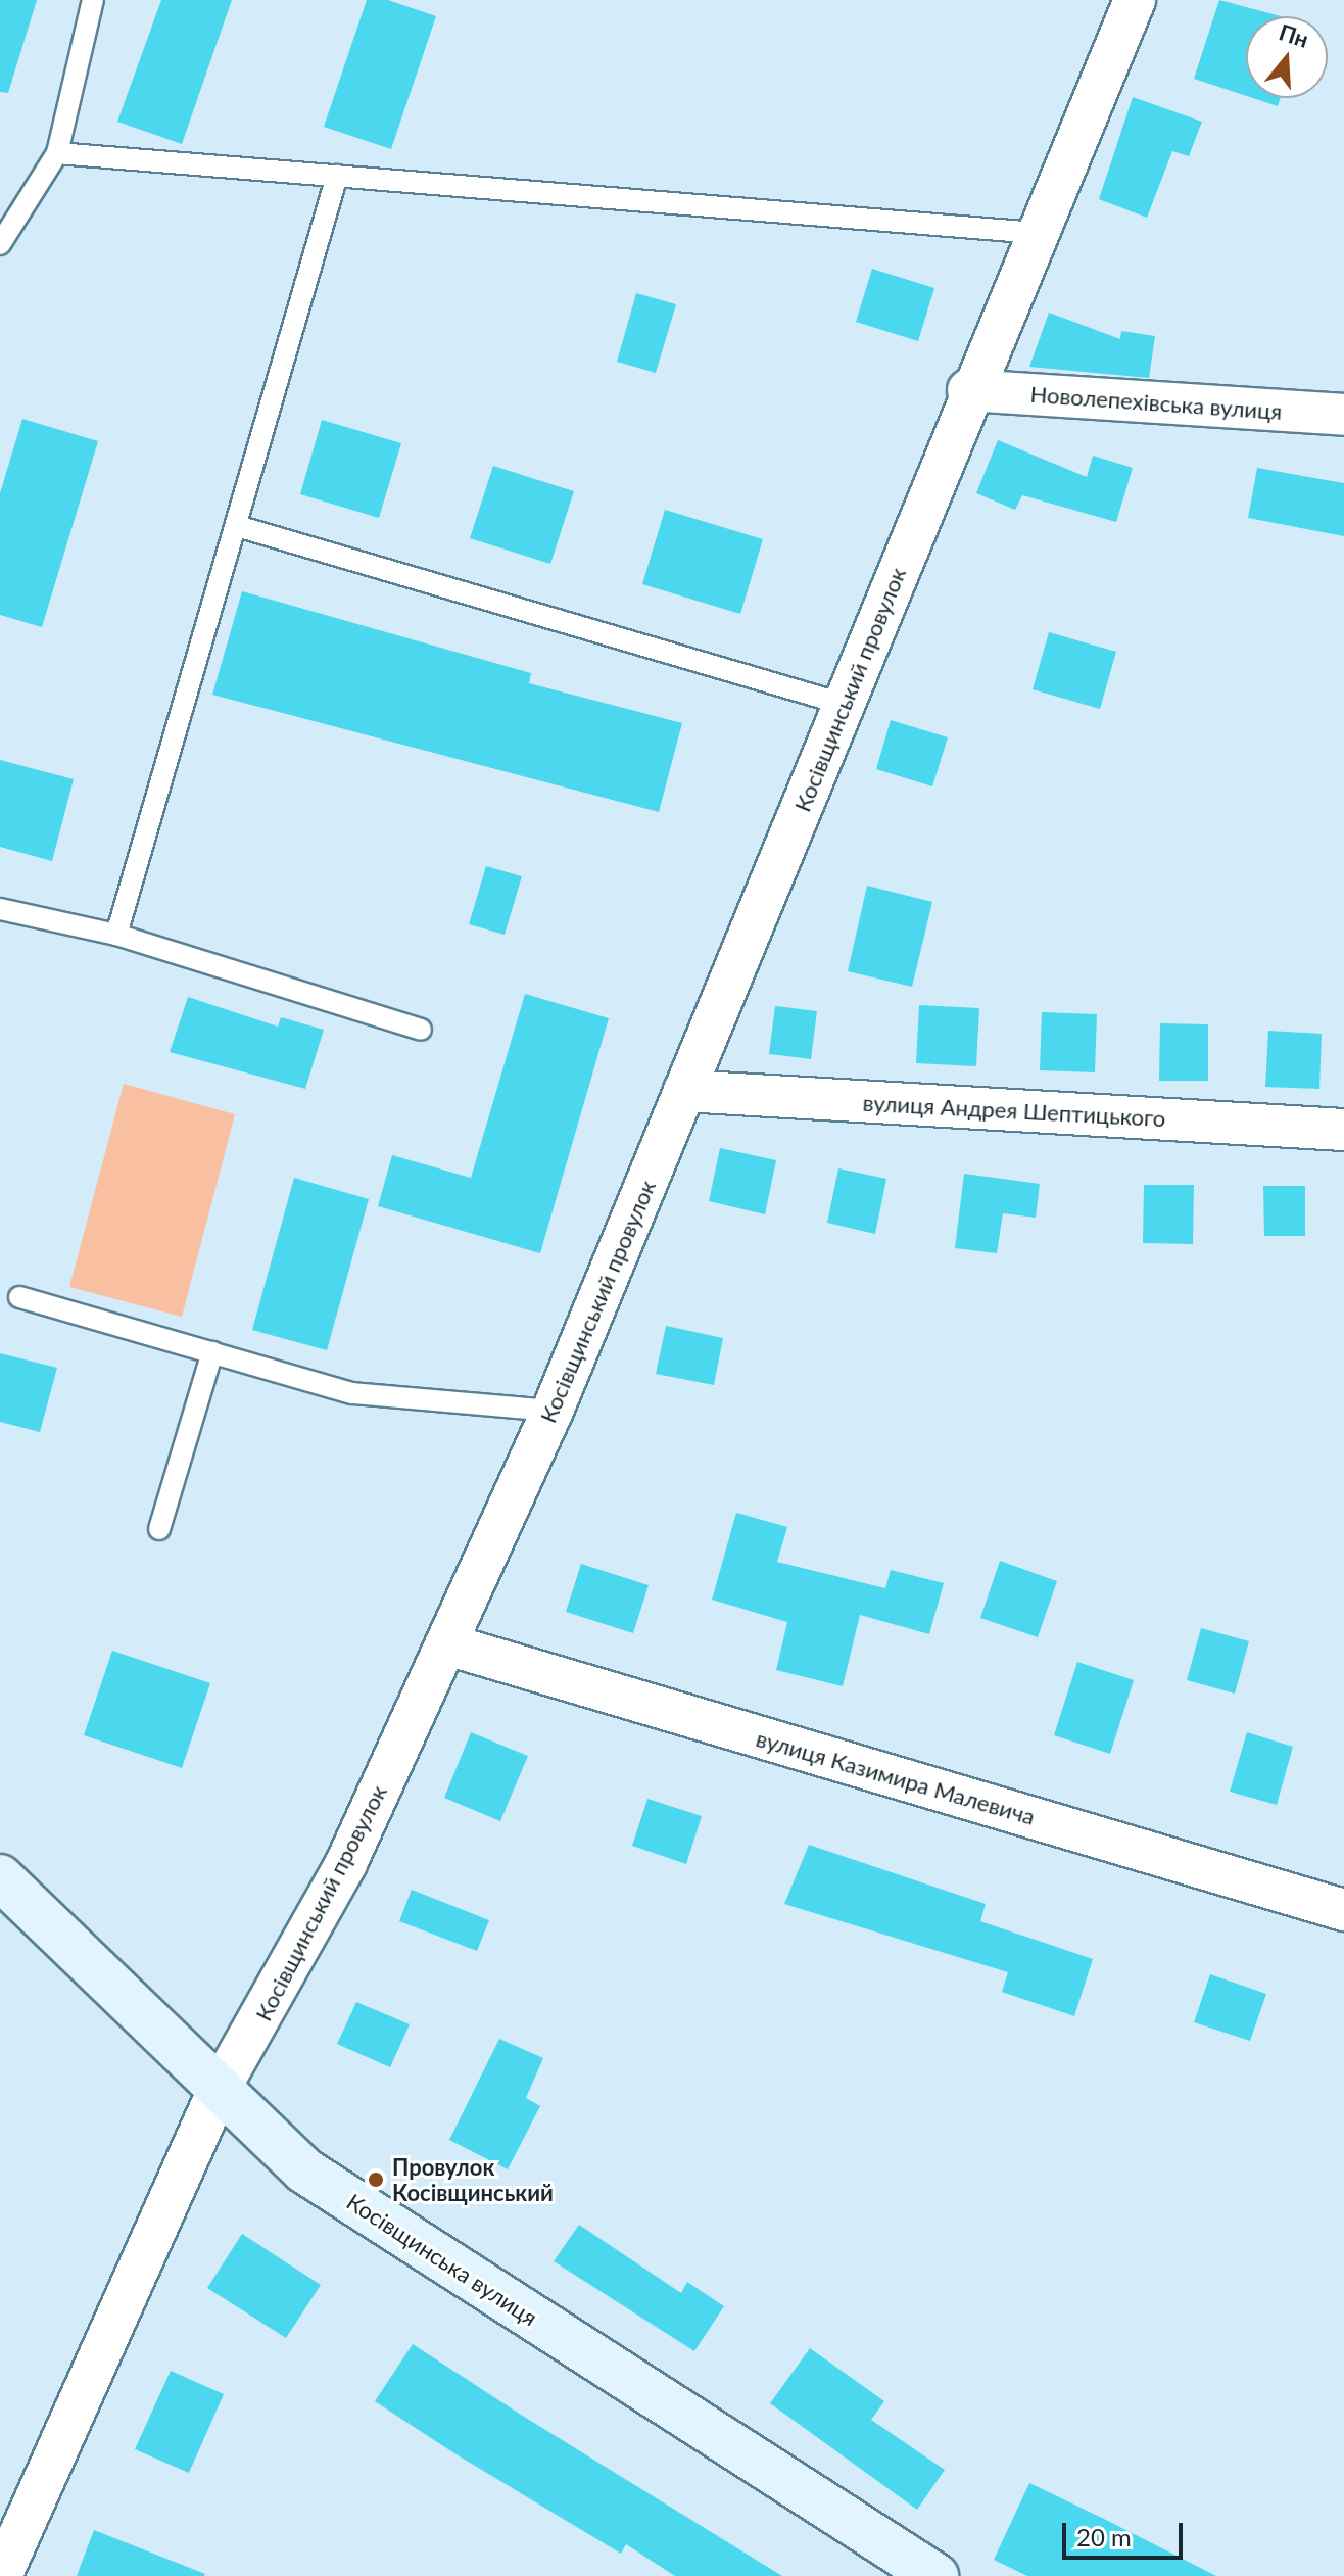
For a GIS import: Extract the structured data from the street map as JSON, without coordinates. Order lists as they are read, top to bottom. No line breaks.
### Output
{"streets":{"street":["Новолепехівська вулиця","Косівщинський провулок","вулиця Андрея Шептицького","вулиця Казимира Малевича","Косівщинська вулиця"]},"crossings":[["Новолепехівська вулиця","Косівщинський провулок"],["Косівщинський провулок","вулиця Андрея Шептицького"],["Косівщинський провулок","вулиця Казимира Малевича"],["Косівщинський провулок","Косівщинська вулиця"]],"places":["Провулок Косівщинський"],"scale_bar":"20 m","north":"top"}
